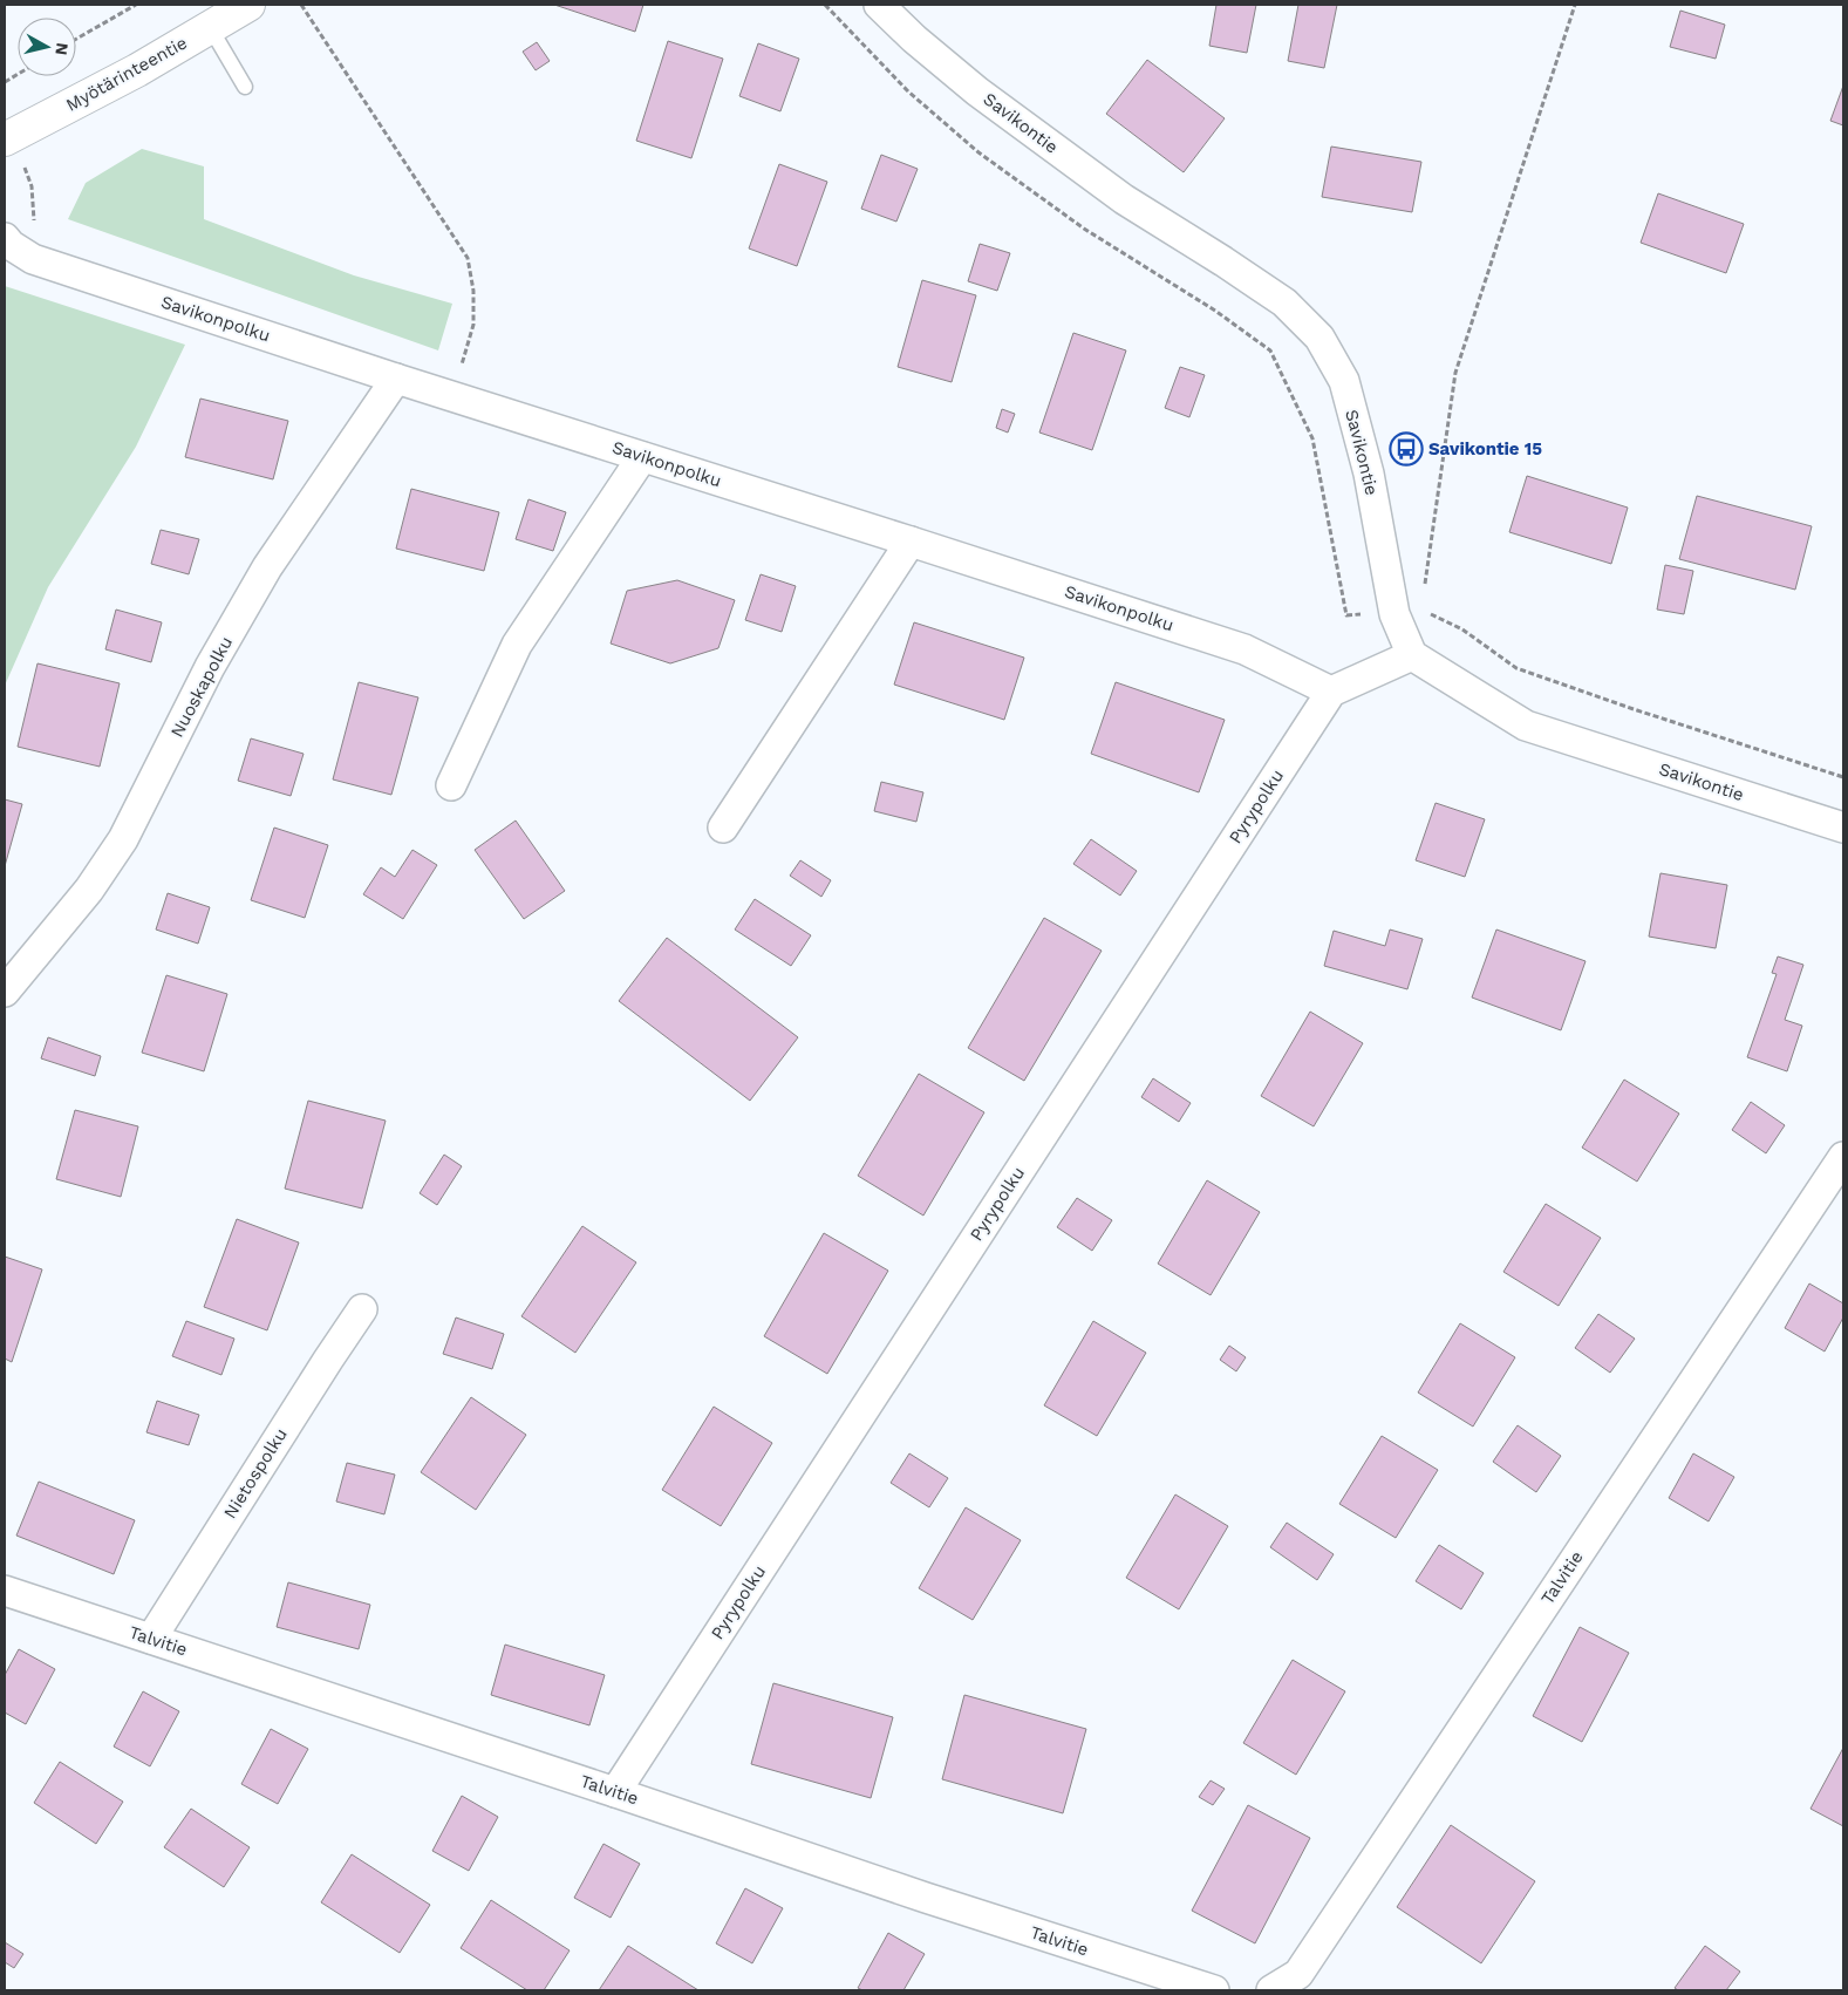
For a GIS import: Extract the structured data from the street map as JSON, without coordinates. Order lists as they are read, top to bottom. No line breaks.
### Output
{"streets":{"street":["Myötärinteentie","Savikontie","Savikonpolku","Nuoskapolku","Pyrypolku","Nietospolku","Talvitie"]},"crossings":[["Savikonpolku","Nuoskapolku"],["Savikonpolku","Pyrypolku"],["Pyrypolku","Talvitie"],["Nietospolku","Talvitie"]],"places":{"bus stop":["Savikontie 15"]},"north":"right"}
